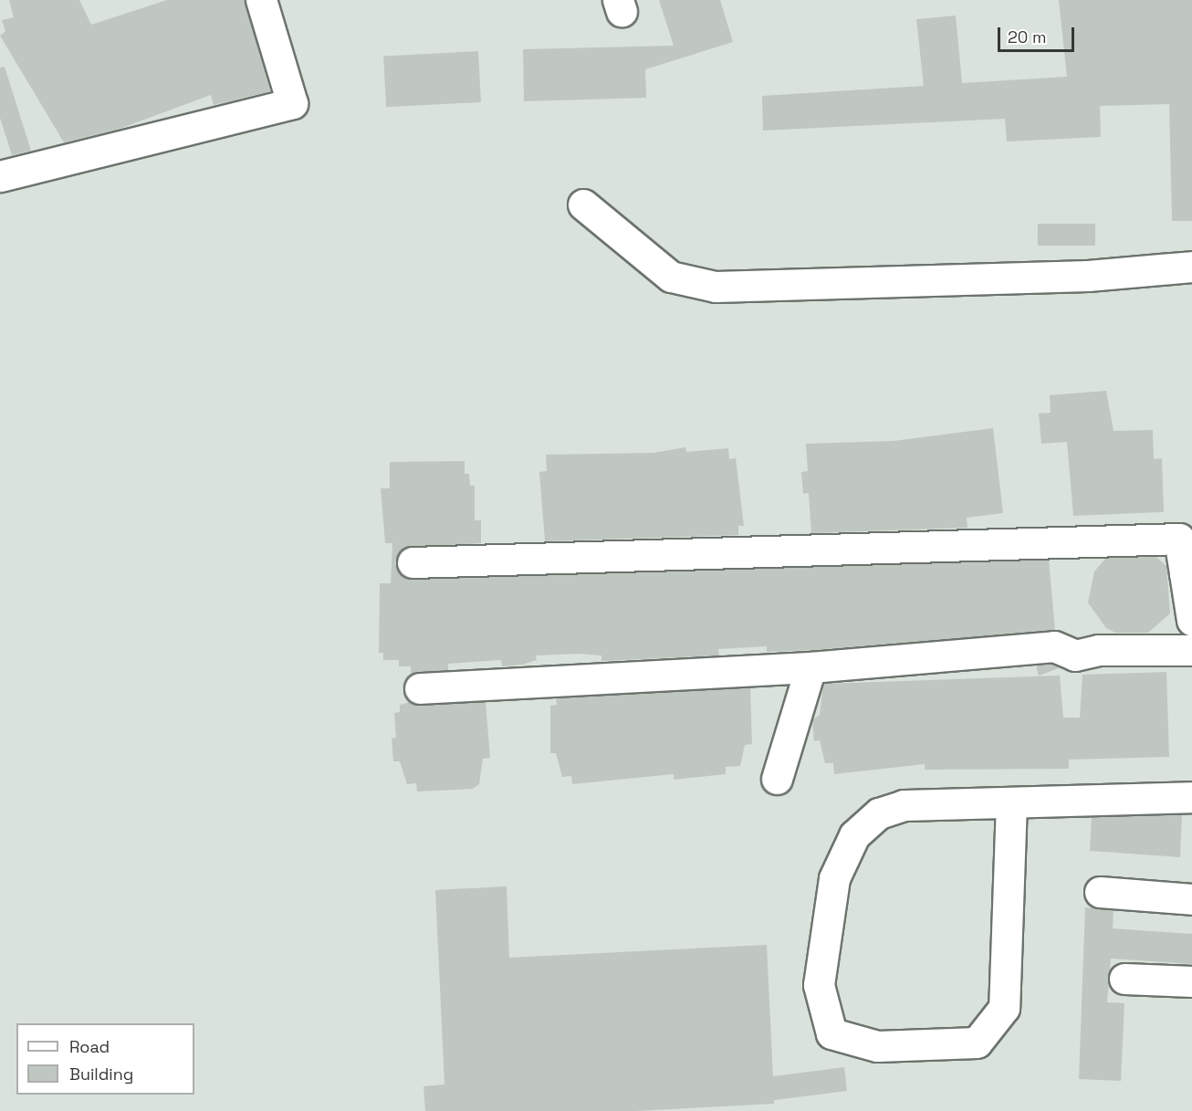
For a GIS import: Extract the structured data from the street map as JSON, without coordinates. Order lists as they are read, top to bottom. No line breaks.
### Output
{"legend":["Road","Building"],"scale_bar":"20 m"}
